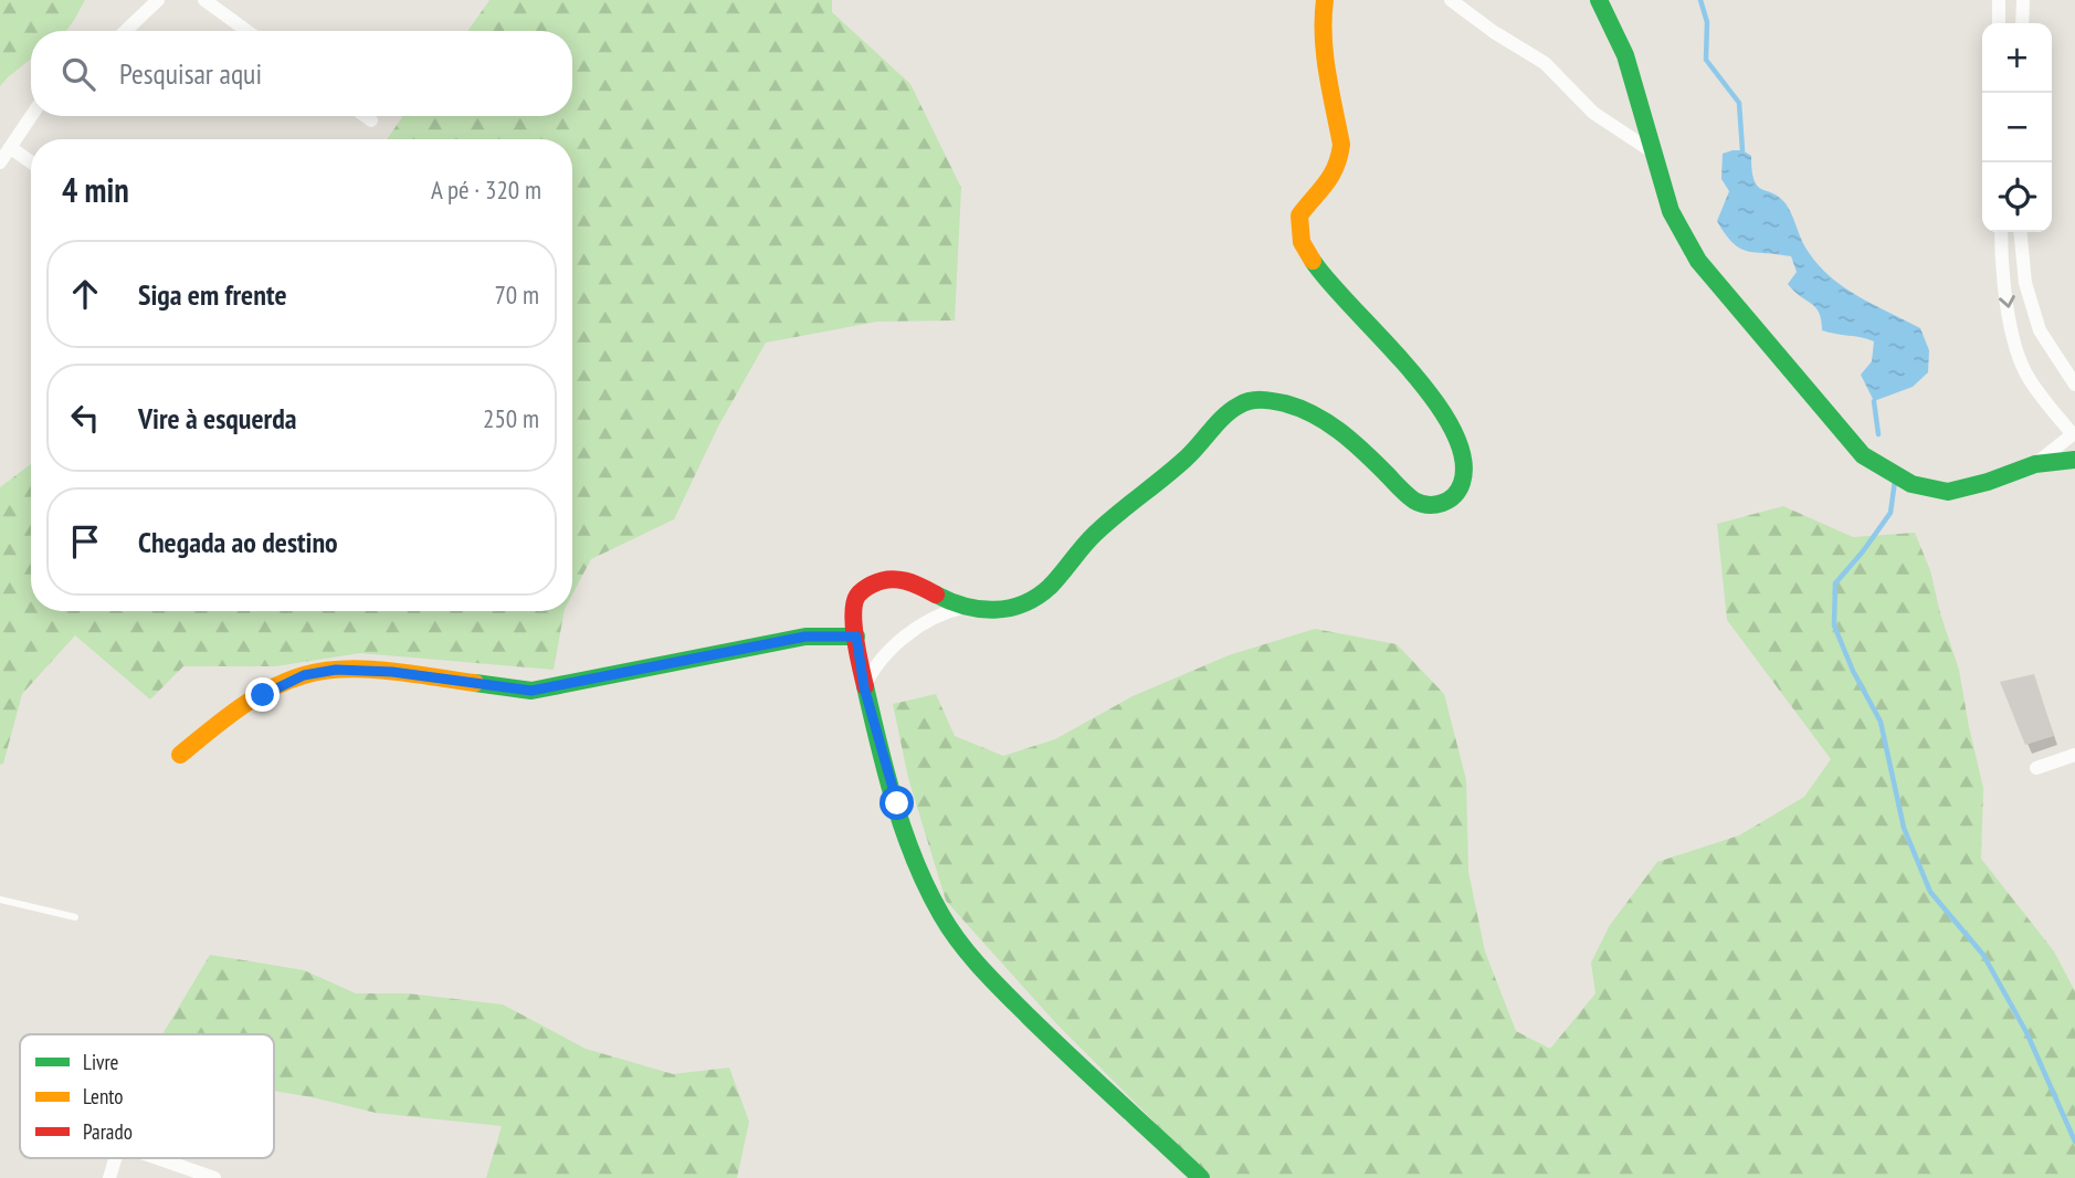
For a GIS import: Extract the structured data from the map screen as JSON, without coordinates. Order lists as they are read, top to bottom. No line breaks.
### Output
{"legend":["Livre","Lento","Parado"],"page":{"map_buttons":["+","−"],"search":"Pesquisar aqui","heading":["4 min","A pé · 320 m"],"list":[["Siga em frente","70 m"],["Vire à esquerda","250 m"],"Chegada ao destino"]}}
